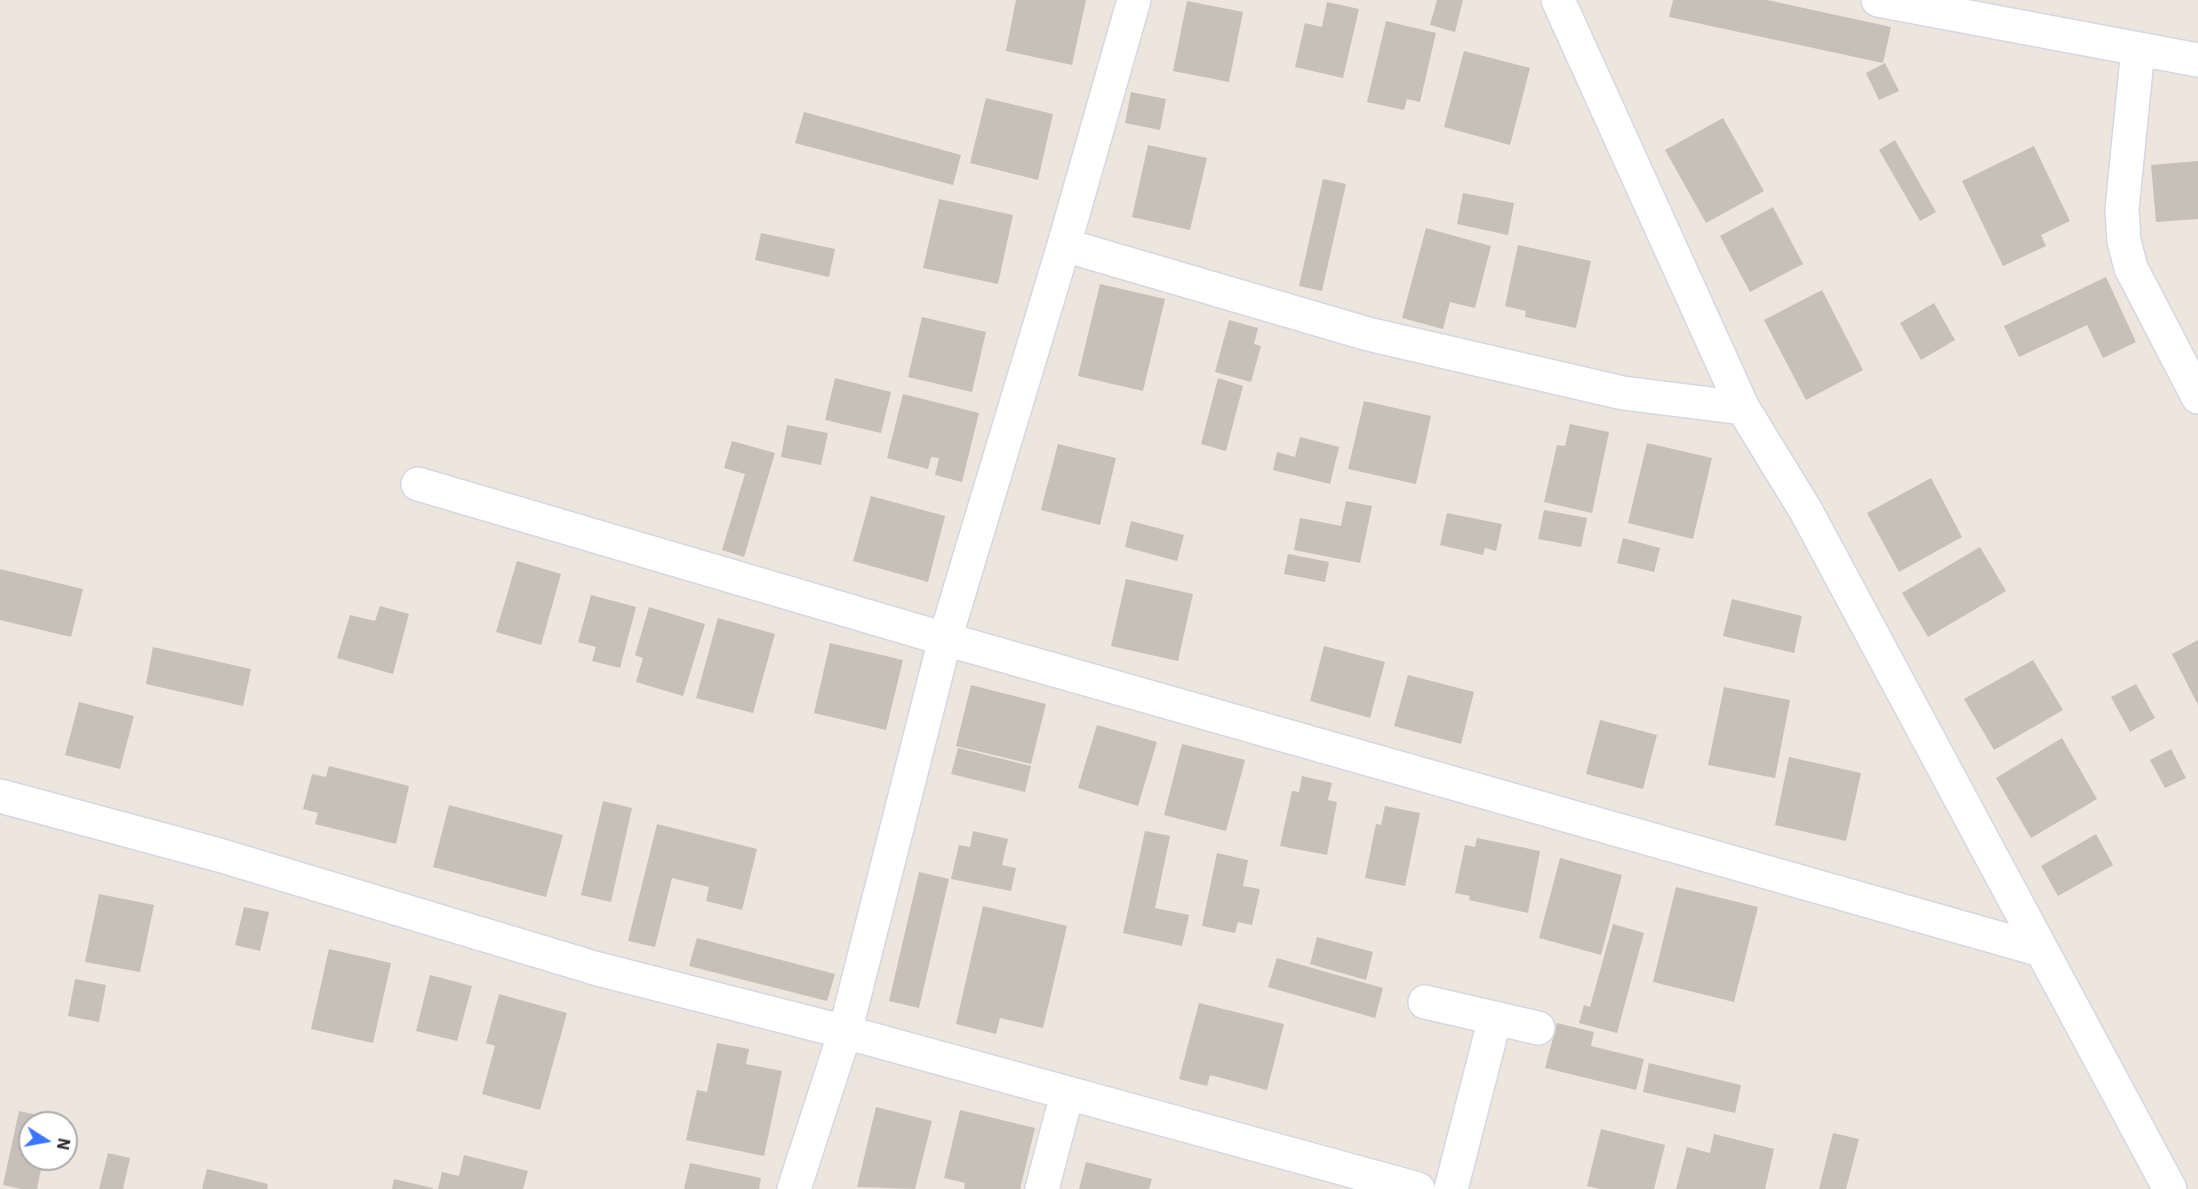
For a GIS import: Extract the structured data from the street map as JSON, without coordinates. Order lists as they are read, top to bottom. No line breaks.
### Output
{"north":"right"}
